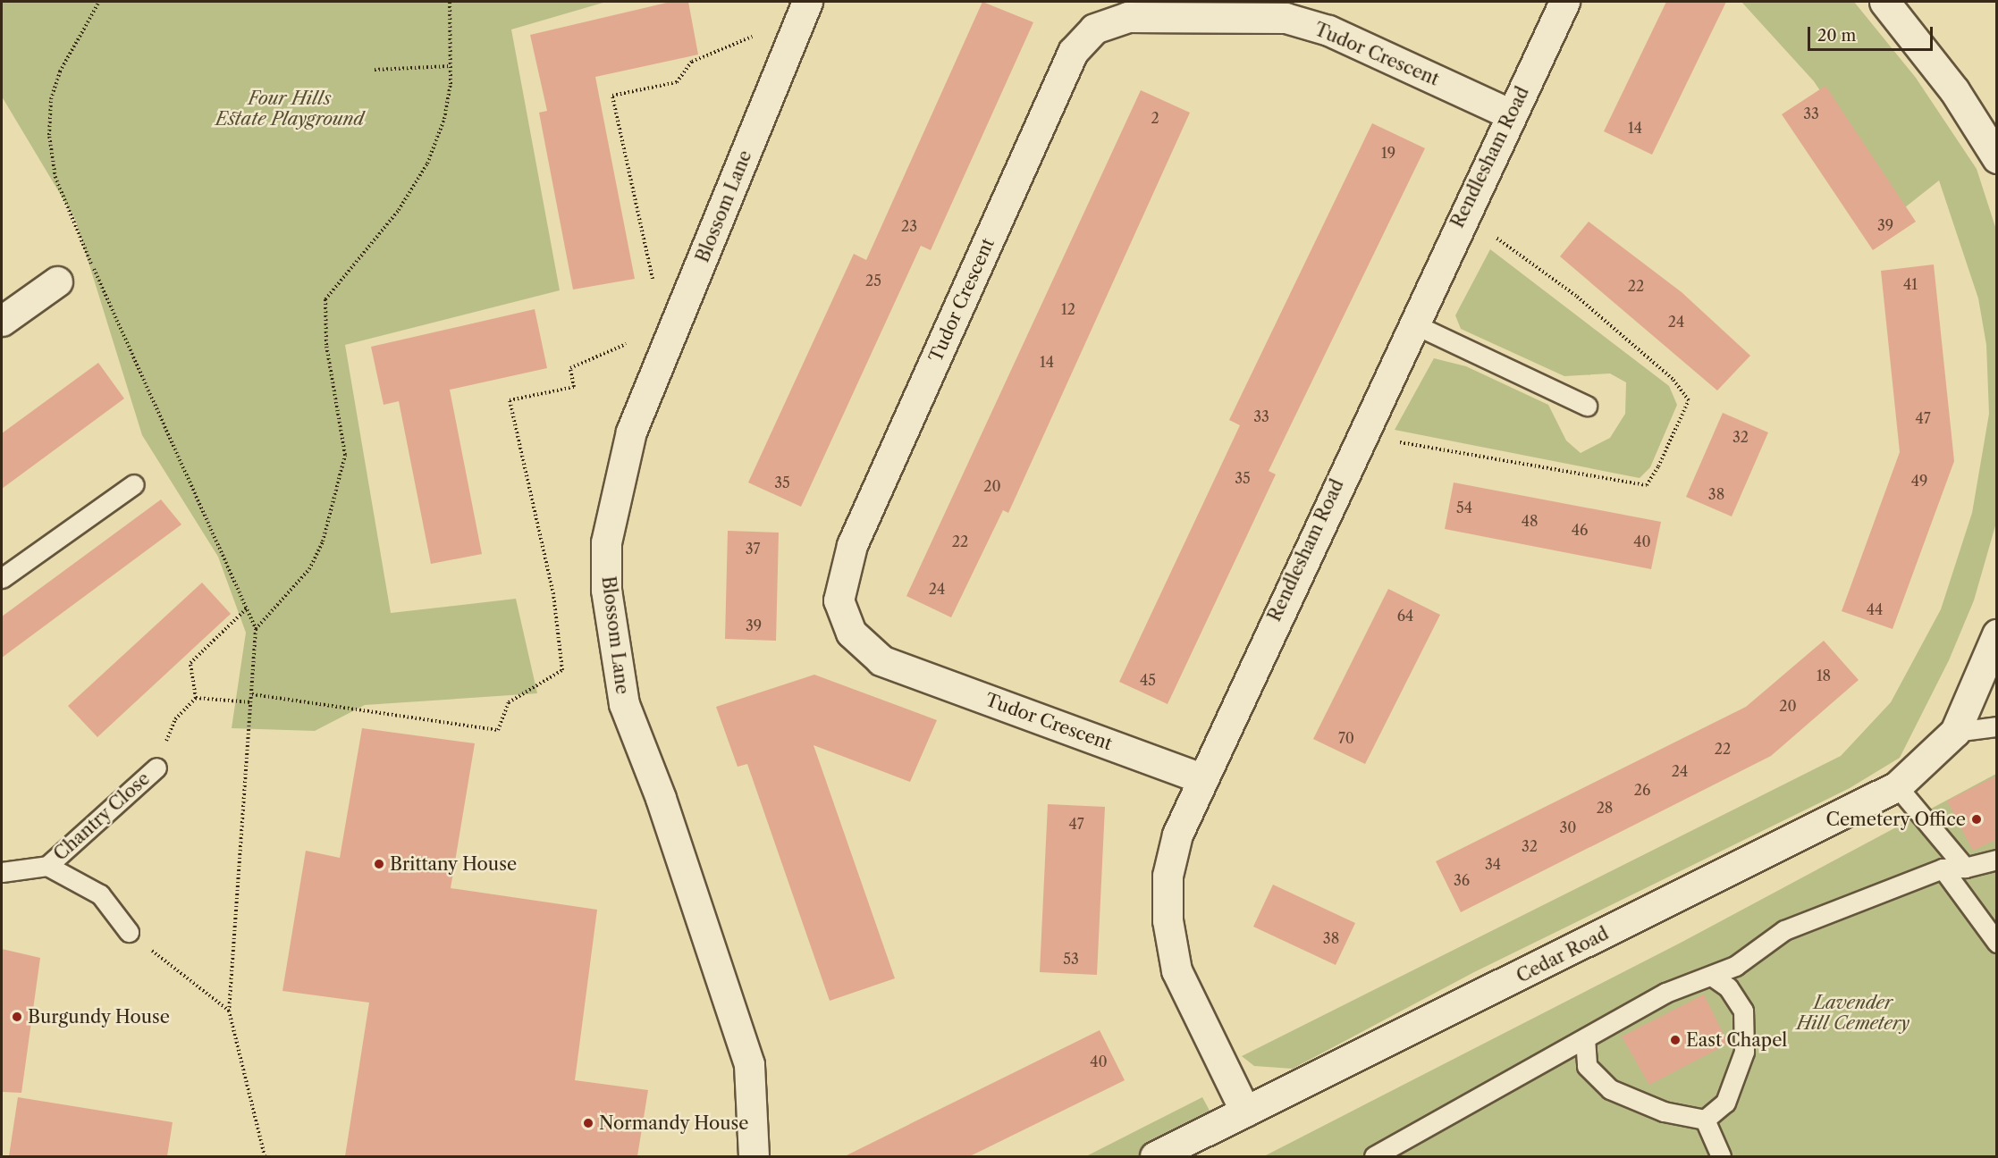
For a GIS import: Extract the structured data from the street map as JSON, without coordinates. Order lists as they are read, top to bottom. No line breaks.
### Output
{"streets":{"street":["Tudor Crescent","Rendlesham Road","Blossom Lane","Cedar Road"],"lane":["Chantry Close"]},"crossings":[["Tudor Crescent","Rendlesham Road"],["Rendlesham Road","Cedar Road"]],"parks":["Four Hills Estate Playground","Lavender Hill Cemetery"],"places":["Cemetery Office","Brittany House","Burgundy House","East Chapel","Normandy House"],"house_numbers":["33","2","14","19","39","23","25","41","22","12","24","14","33","47","32","35","49","35","20","38","54","48","46","22","40","37","24","44","64","39","18","45","20","70","22","24","26","28","47","30","32","34","36","38","53","40"],"scale_bar":"20 m"}
